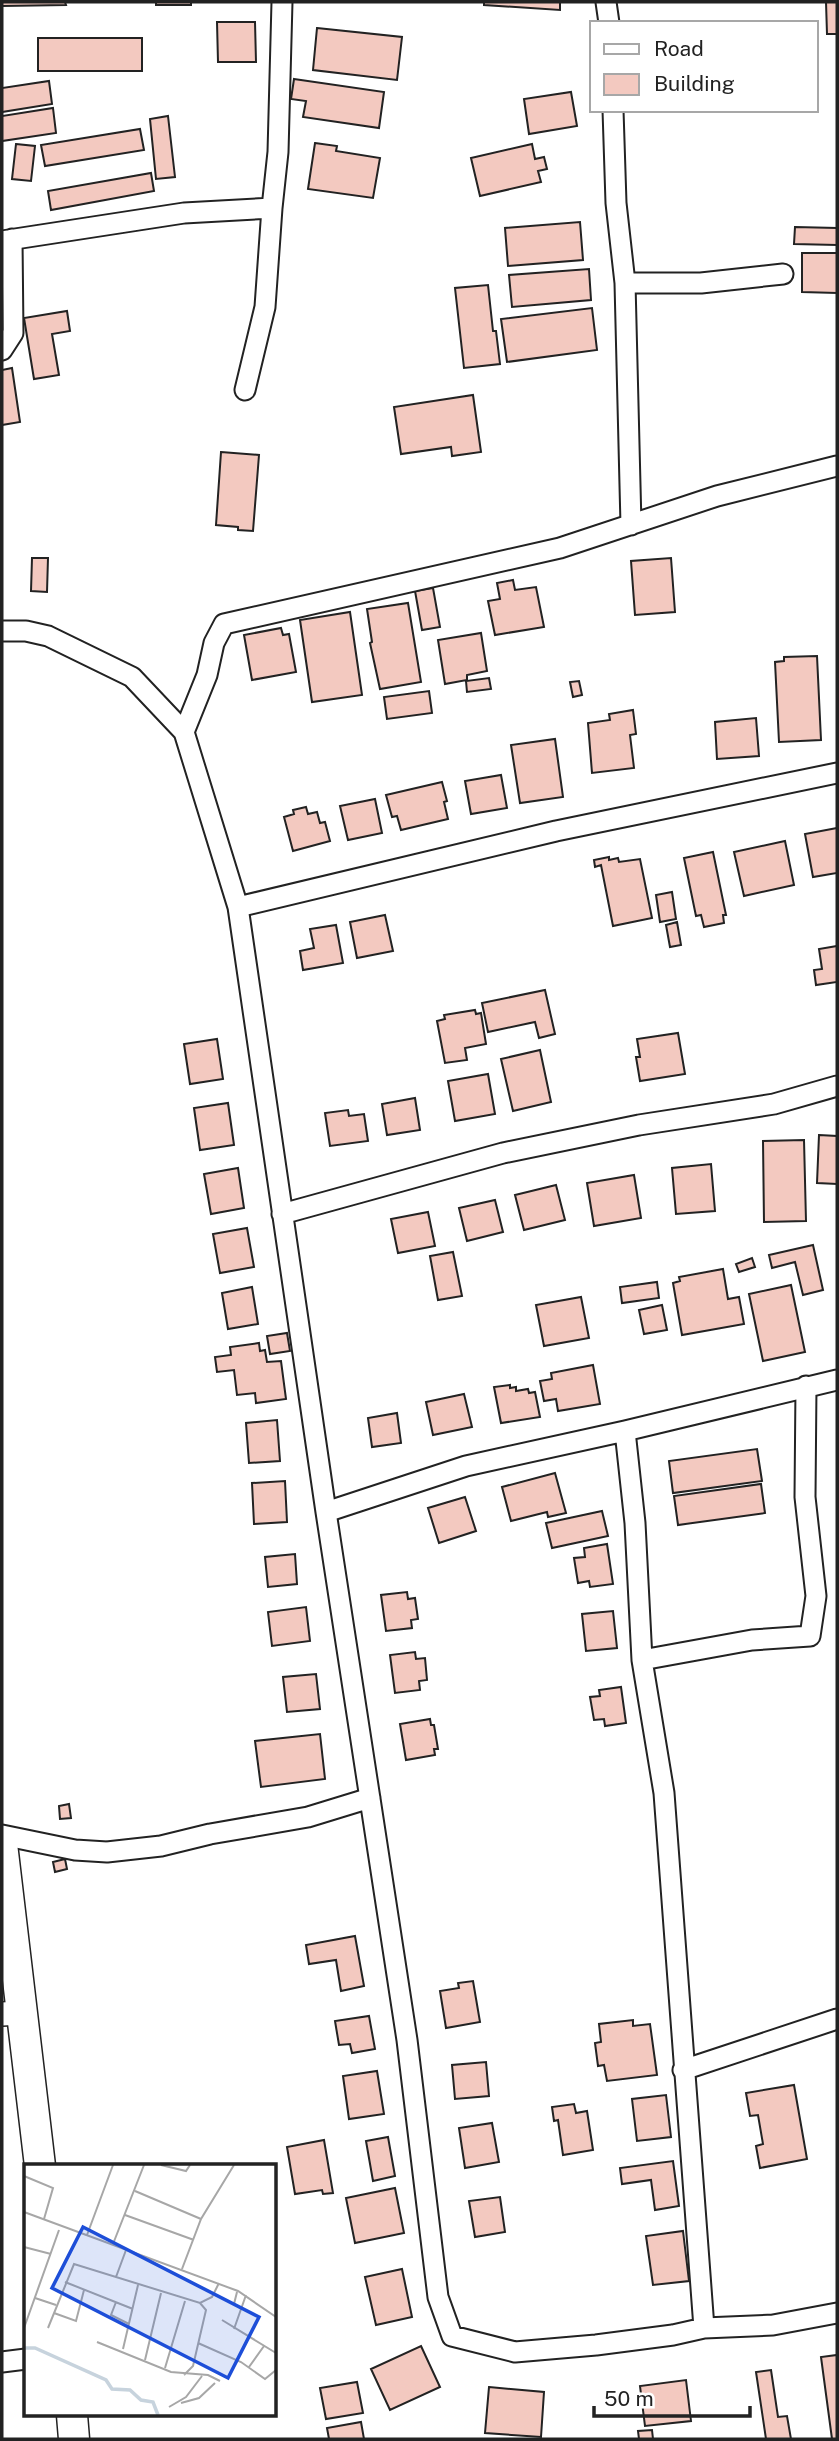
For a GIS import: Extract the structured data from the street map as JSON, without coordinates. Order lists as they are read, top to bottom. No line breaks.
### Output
{"legend":["Road","Building"],"scale_bar":"50 m"}
